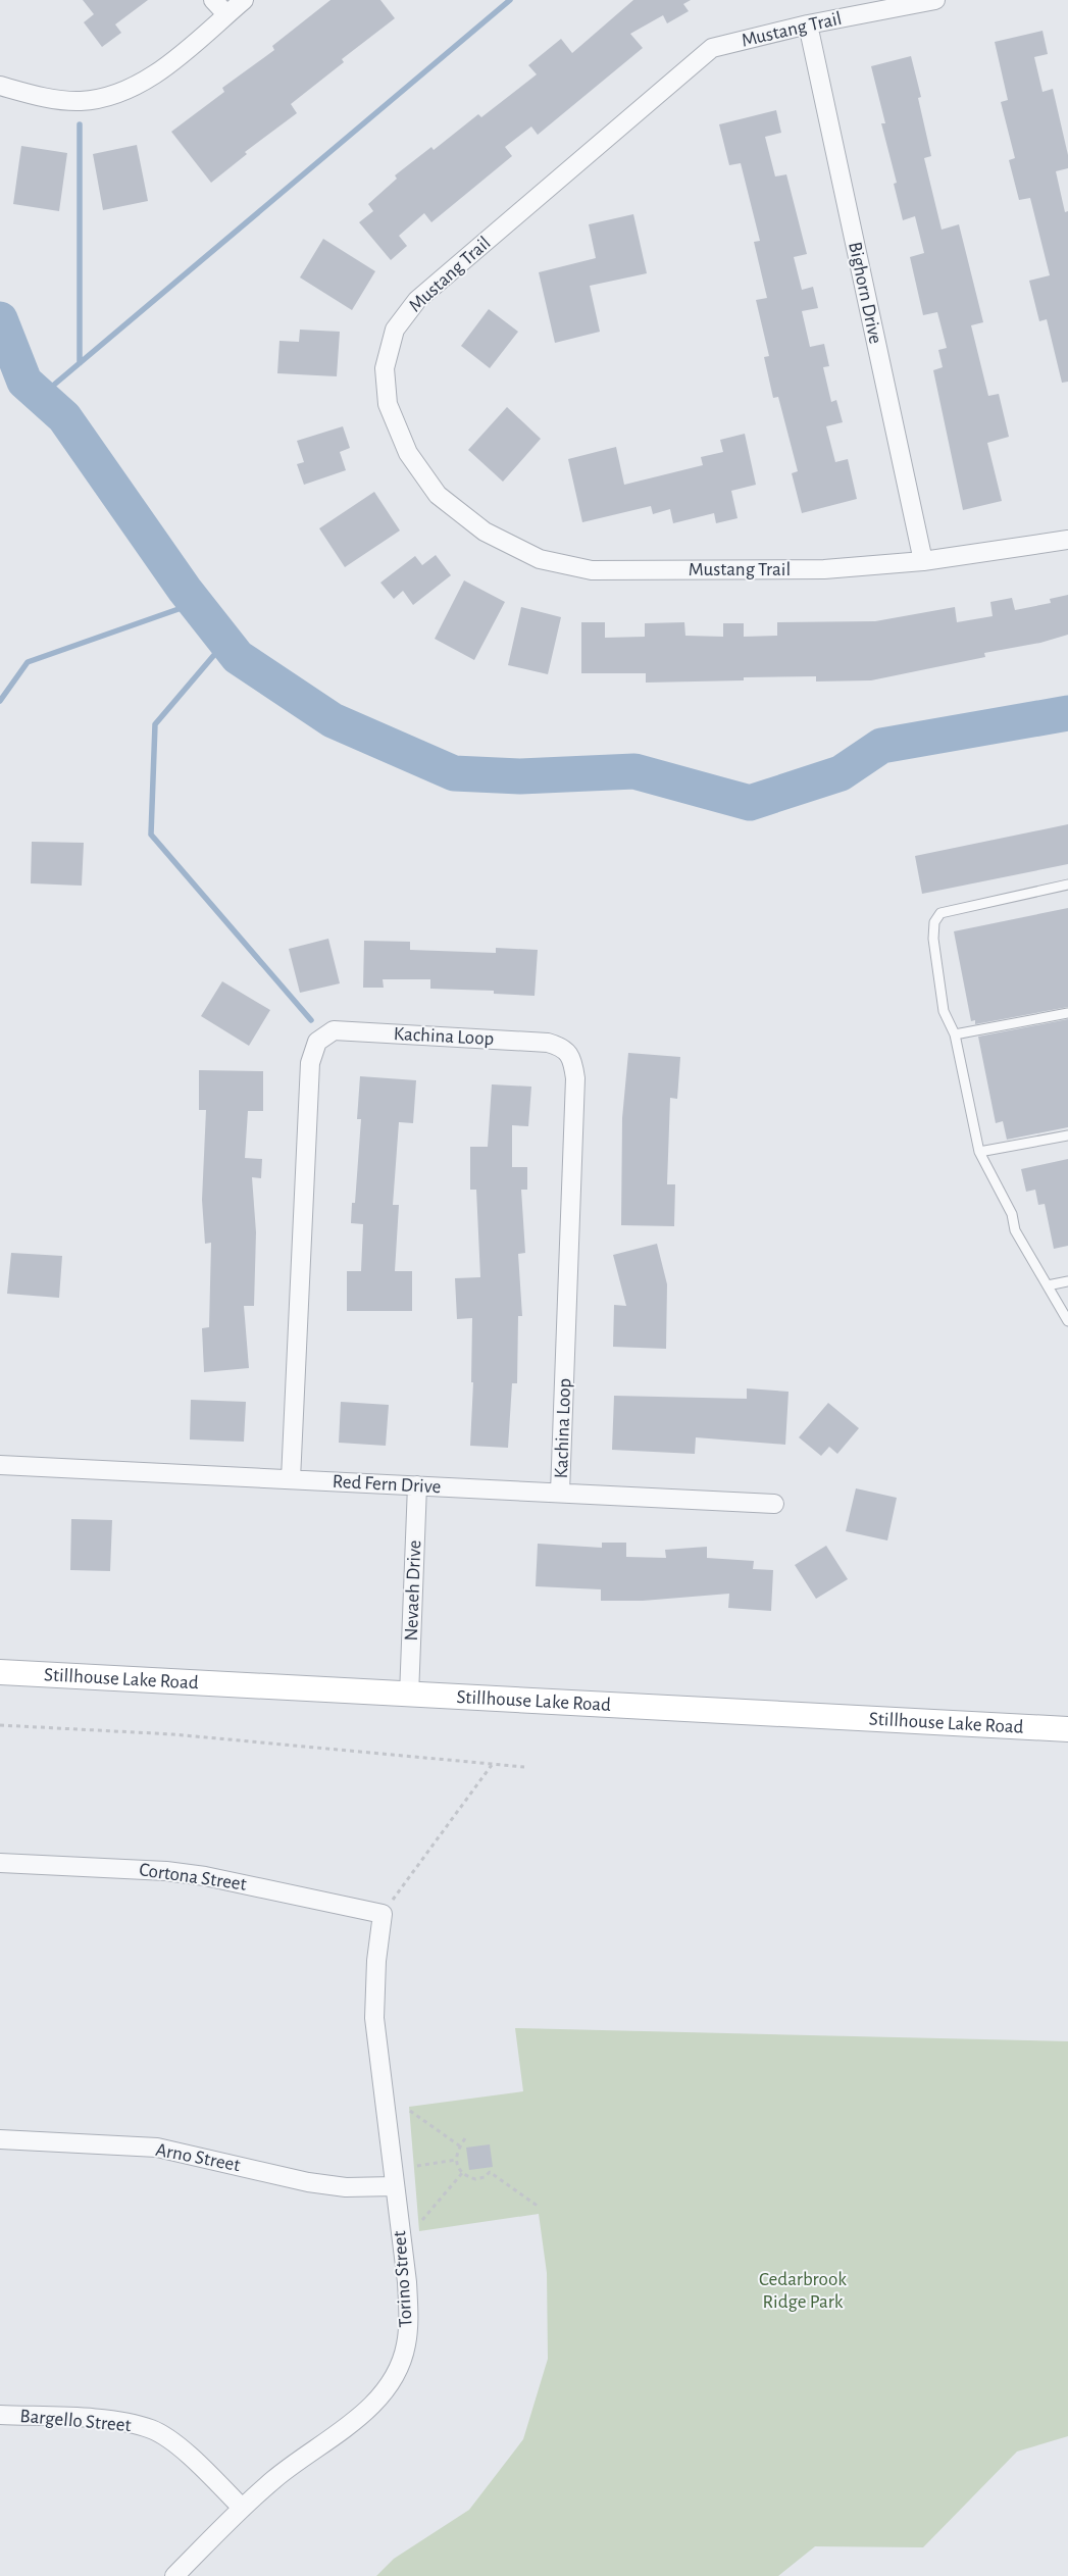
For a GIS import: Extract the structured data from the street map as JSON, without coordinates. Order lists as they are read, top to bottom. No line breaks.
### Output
{"streets":{"main road":["Stillhouse Lake Road"],"street":["Mustang Trail","Bighorn Drive","Kachina Loop","Red Fern Drive","Nevaeh Drive","Cortona Street","Arno Street","Torino Street","Bargello Street"]},"crossings":[["Mustang Trail","Bighorn Drive"],["Kachina Loop","Red Fern Drive"],["Red Fern Drive","Nevaeh Drive"],["Nevaeh Drive","Stillhouse Lake Road"],["Cortona Street","Torino Street"],["Arno Street","Torino Street"],["Torino Street","Bargello Street"]],"parks":["Cedarbrook Ridge Park"]}
